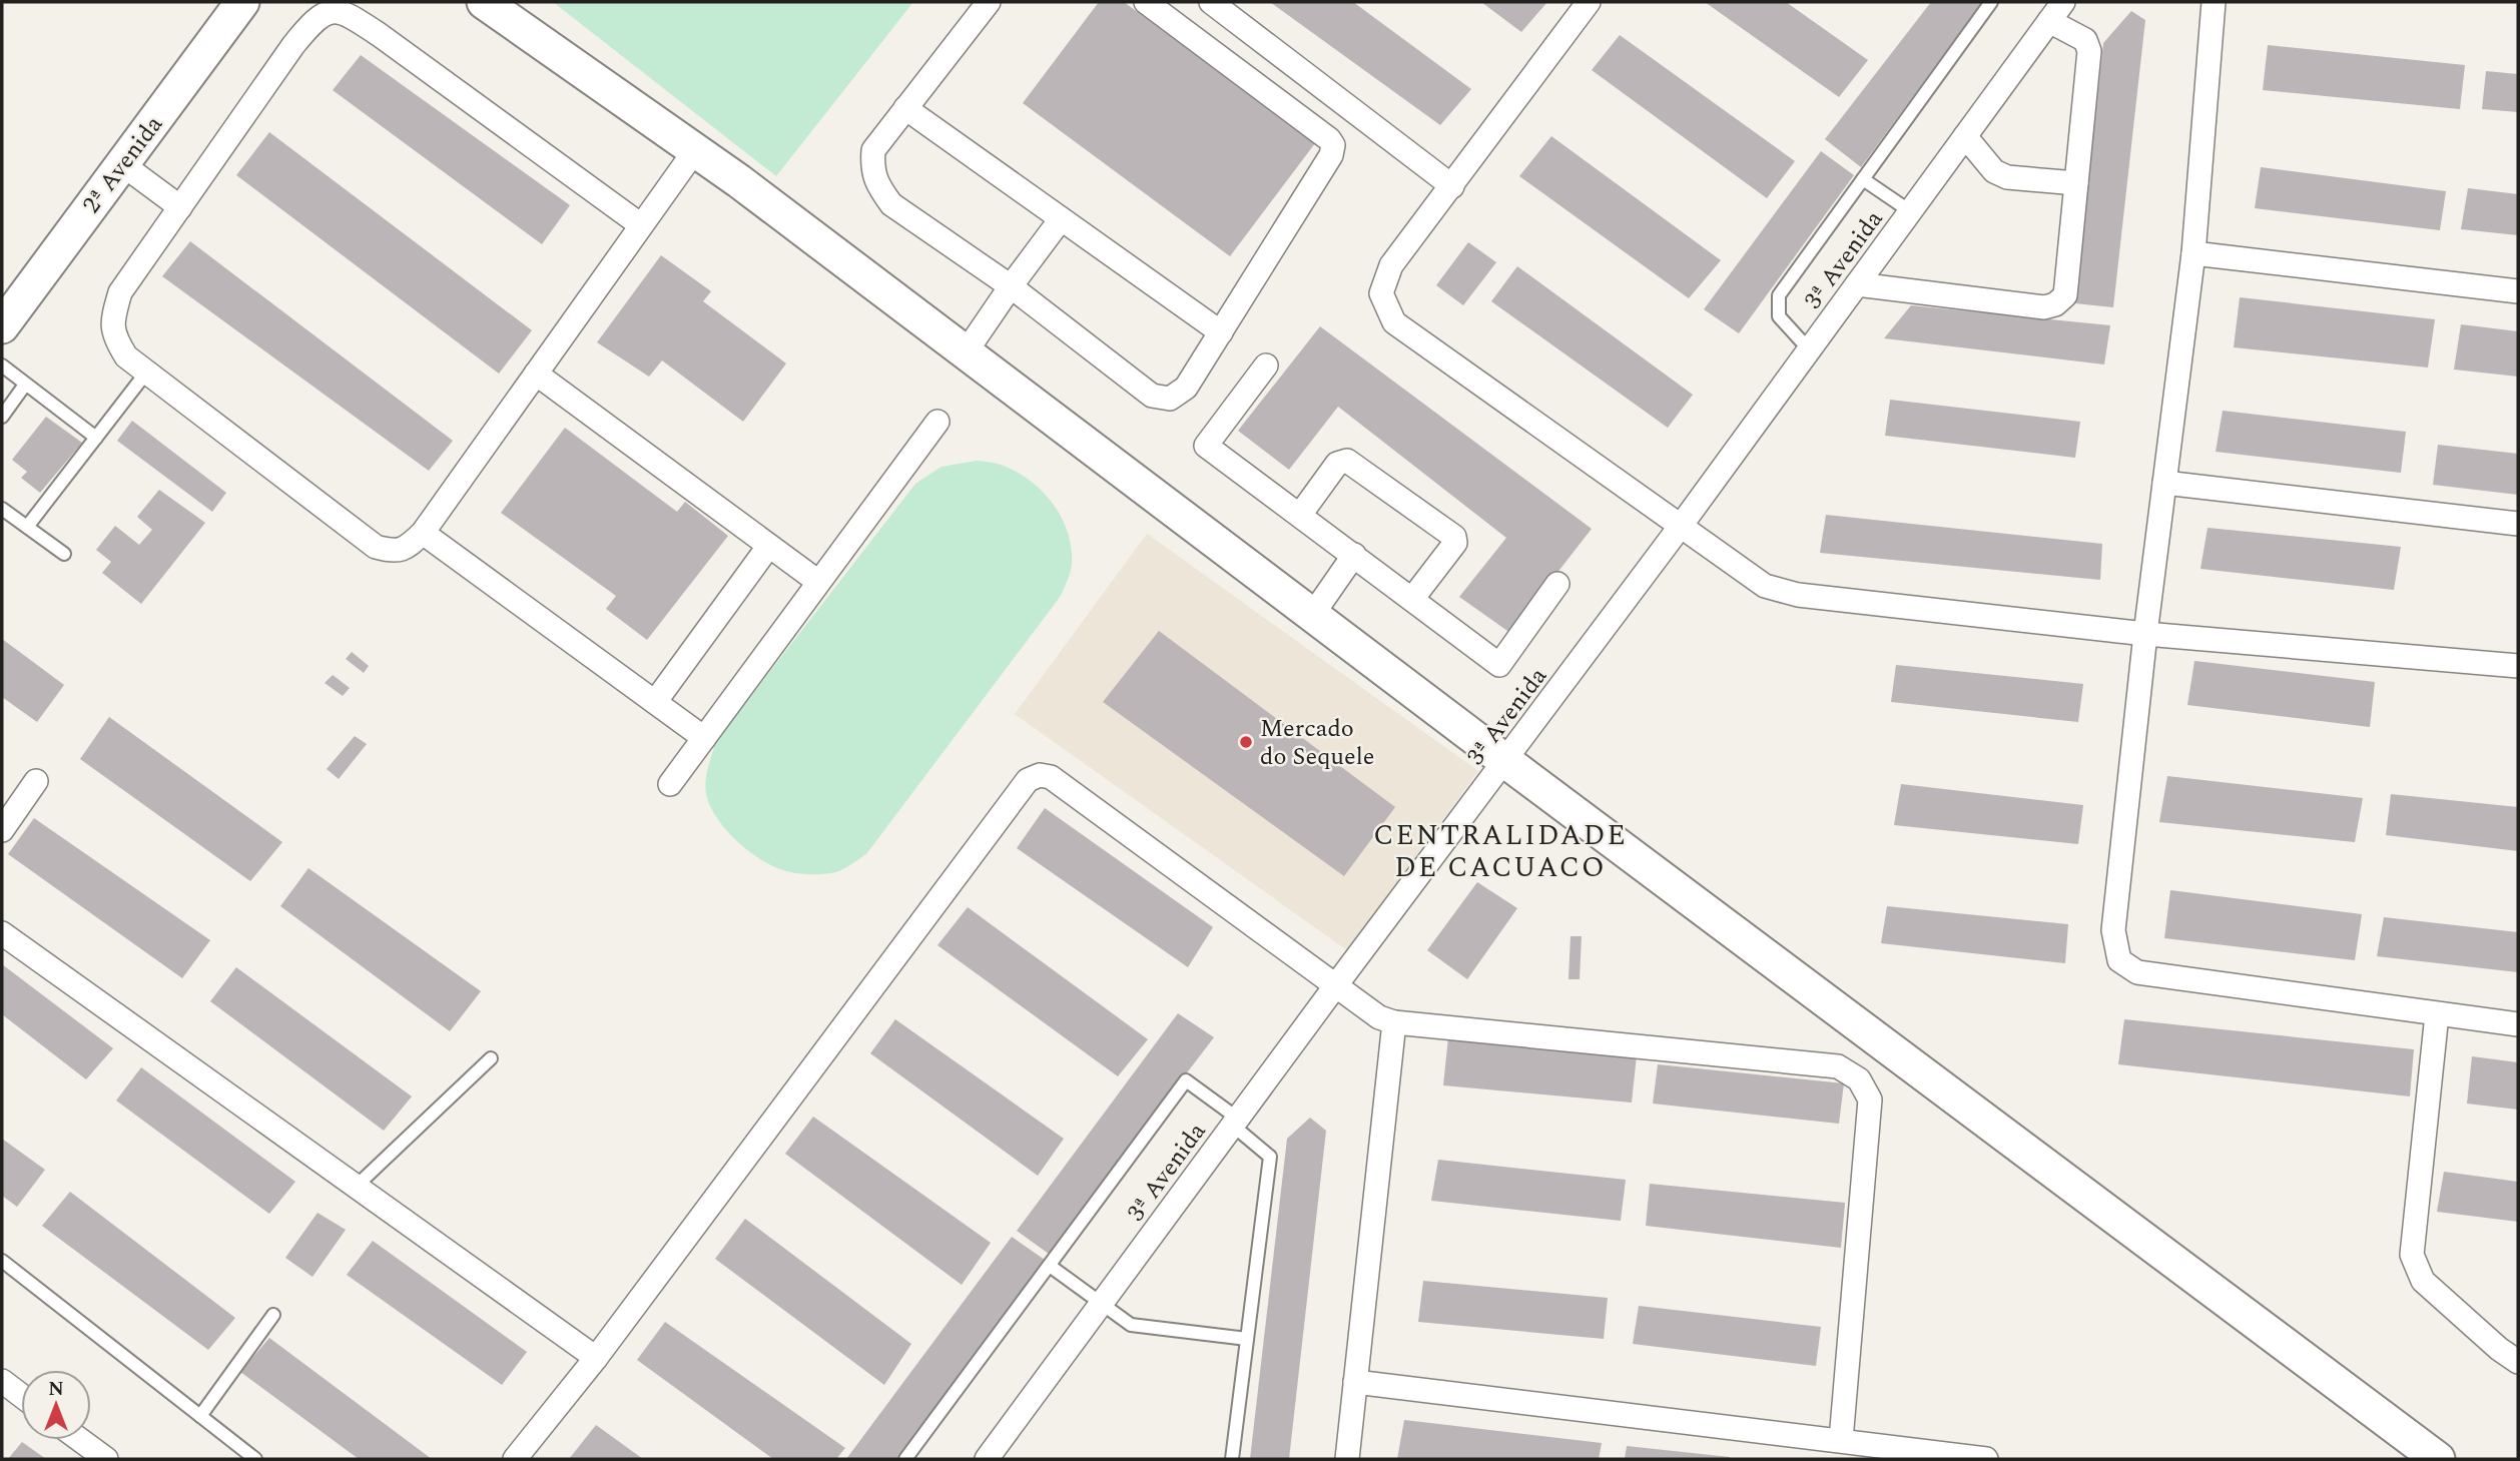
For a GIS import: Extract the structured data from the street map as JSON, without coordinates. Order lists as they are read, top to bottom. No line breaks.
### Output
{"streets":{"street":["2ª Avenida","3ª Avenida"]},"districts":["CENTRALIDADE DE CACUACO"],"places":["Mercado do Sequele"],"north":"top"}
